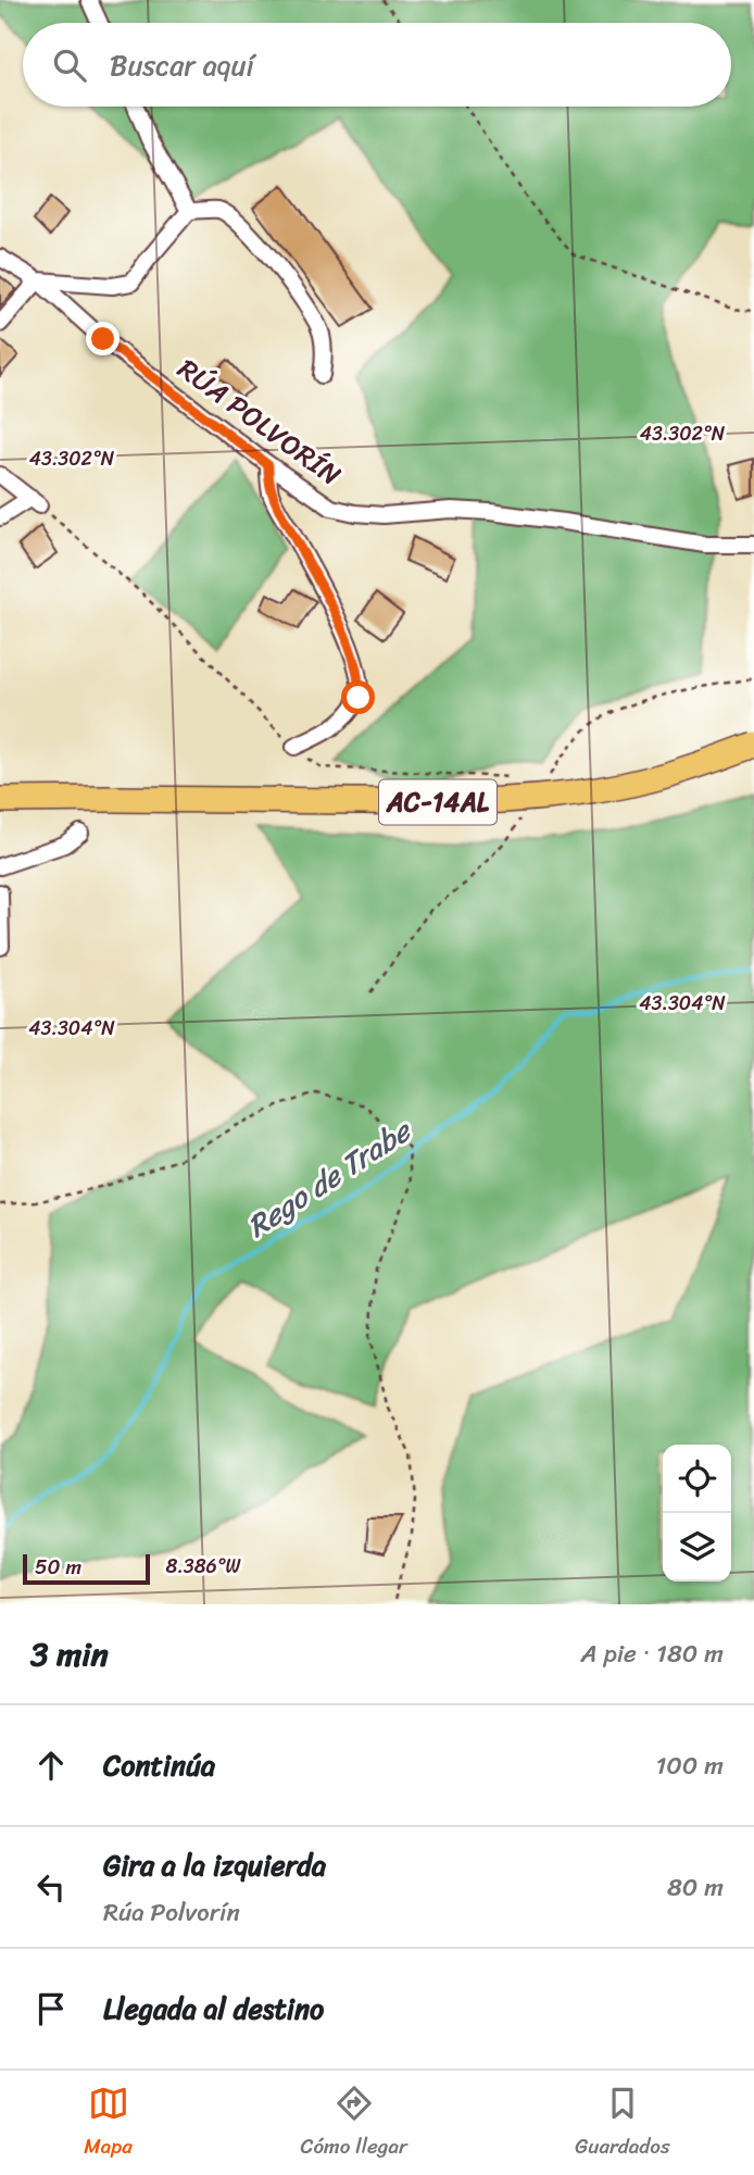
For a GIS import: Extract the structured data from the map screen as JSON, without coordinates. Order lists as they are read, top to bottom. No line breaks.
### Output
{"streets":{"highway":["AC-14AL"],"street":["RÚA POLVORÍN"]},"water":["Rego de Trabe"],"scale_bar":"50 m","page":{"search":"Buscar aquí","scale":"50 m","heading":["3 min","A pie · 180 m"],"list":[["Continúa","100 m"],["Gira a la izquierda","Rúa Polvorín","80 m"],"Llegada al destino"],"nav":["Mapa","Cómo llegar","Guardados"]},"coordinates":["43.302°N","43.304°N","8.386°W"]}
